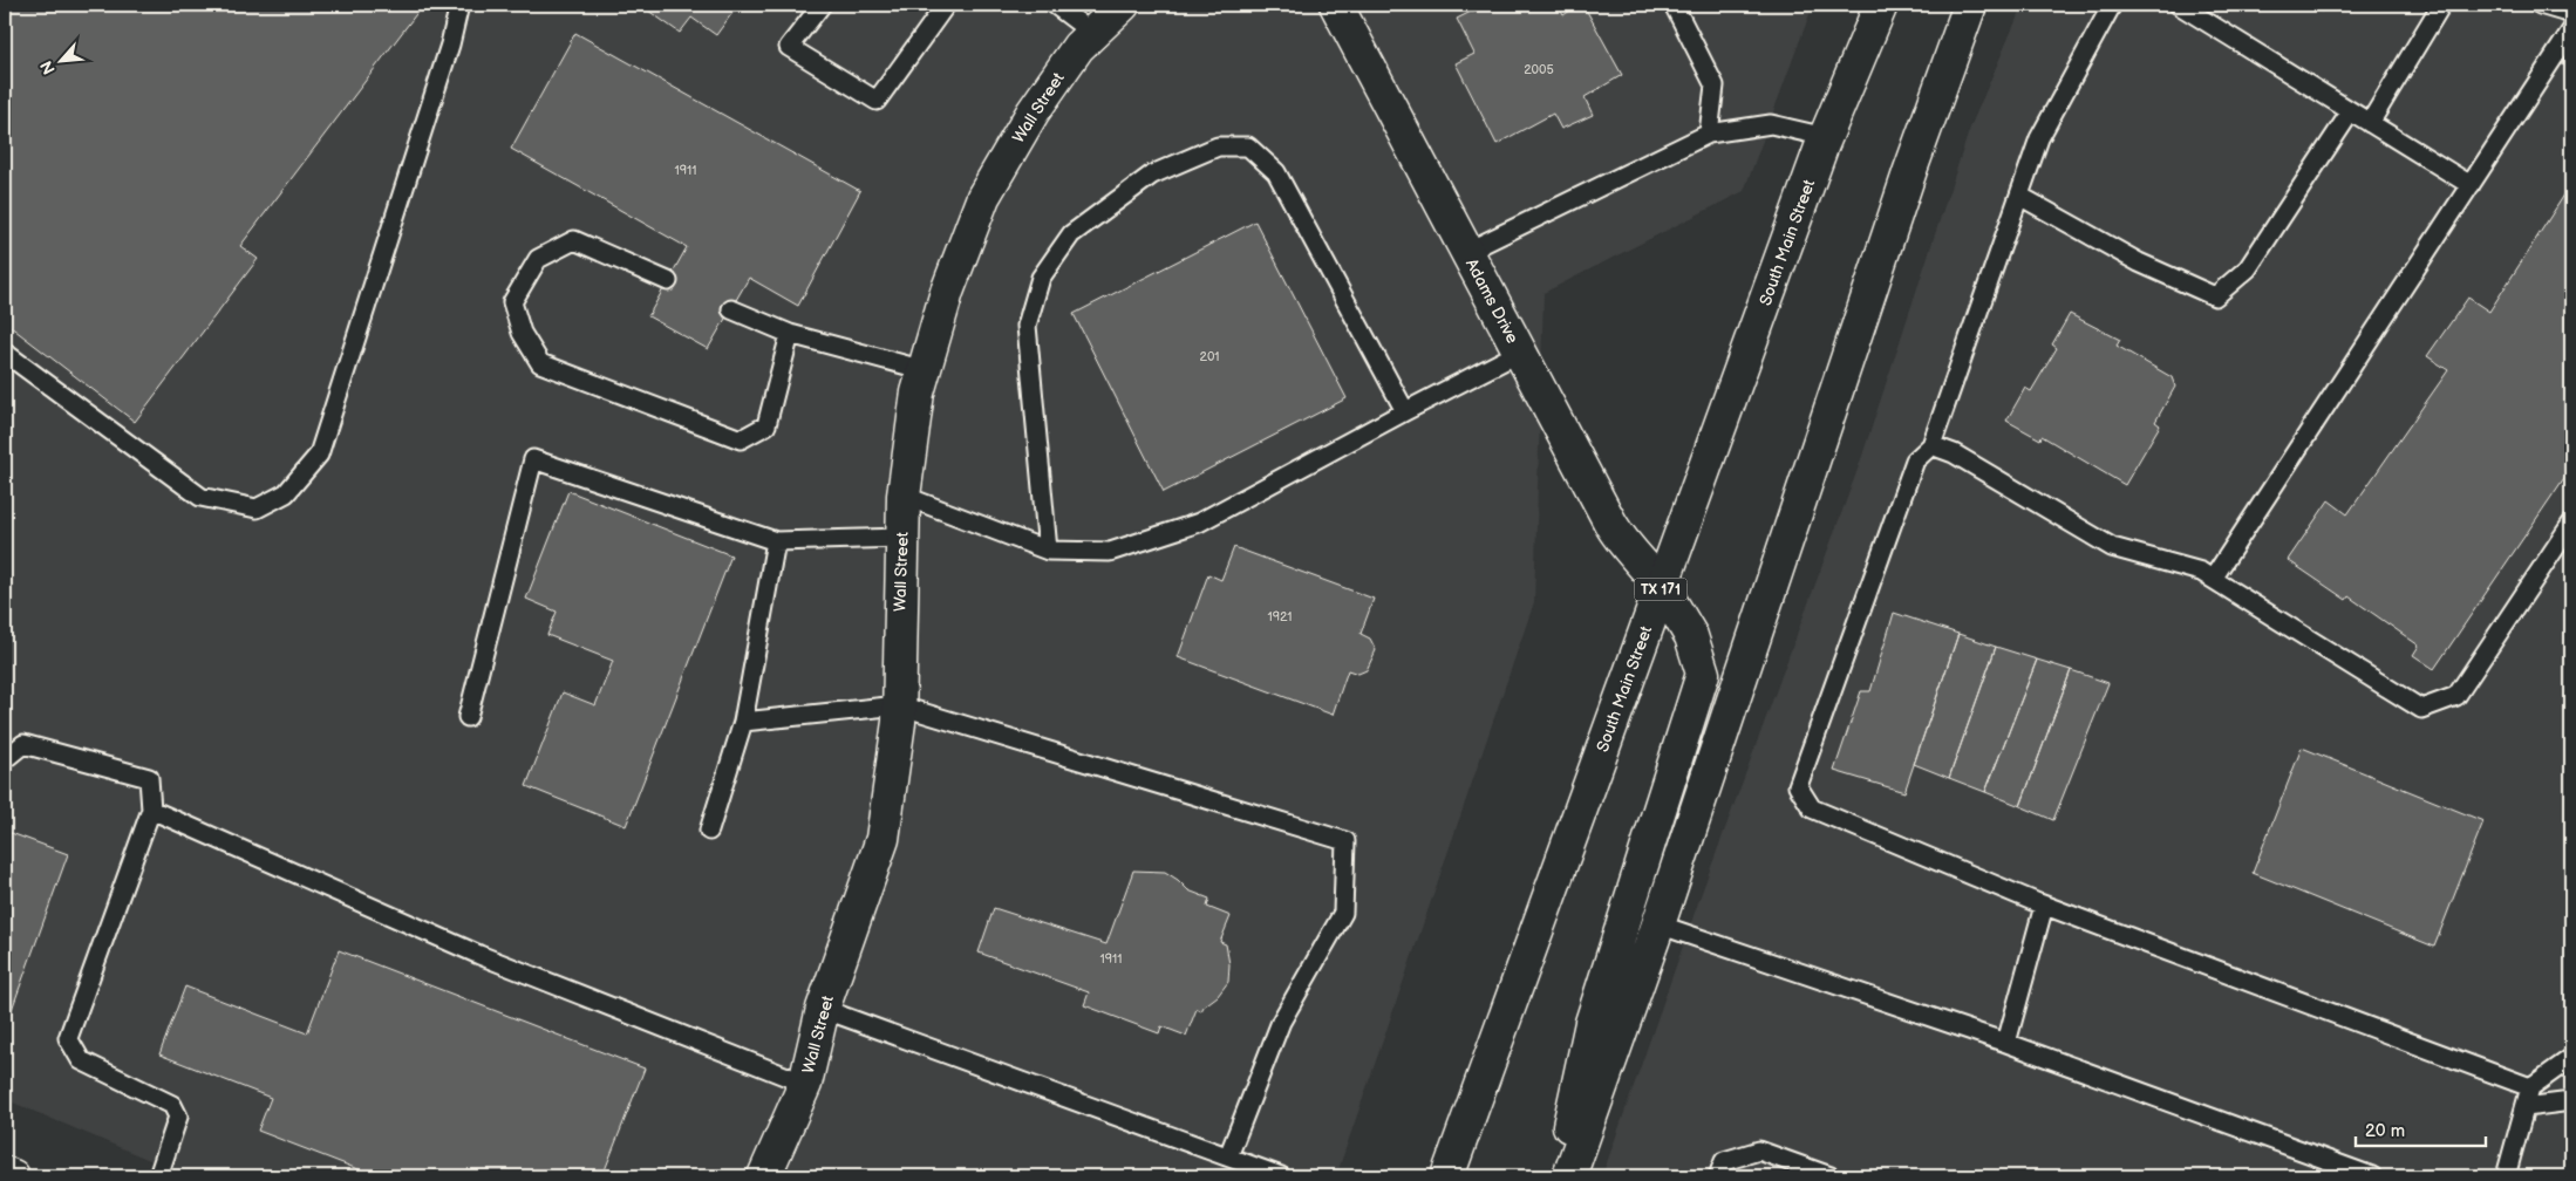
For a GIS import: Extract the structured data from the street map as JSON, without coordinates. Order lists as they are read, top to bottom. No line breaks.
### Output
{"streets":{"main road":["Wall Street","South Main Street","Adams Drive","TX 171"]},"crossings":[["South Main Street","Adams Drive"]],"house_numbers":["2005","1911","201","1921","1911"],"scale_bar":"20 m","north":"bottom left"}
